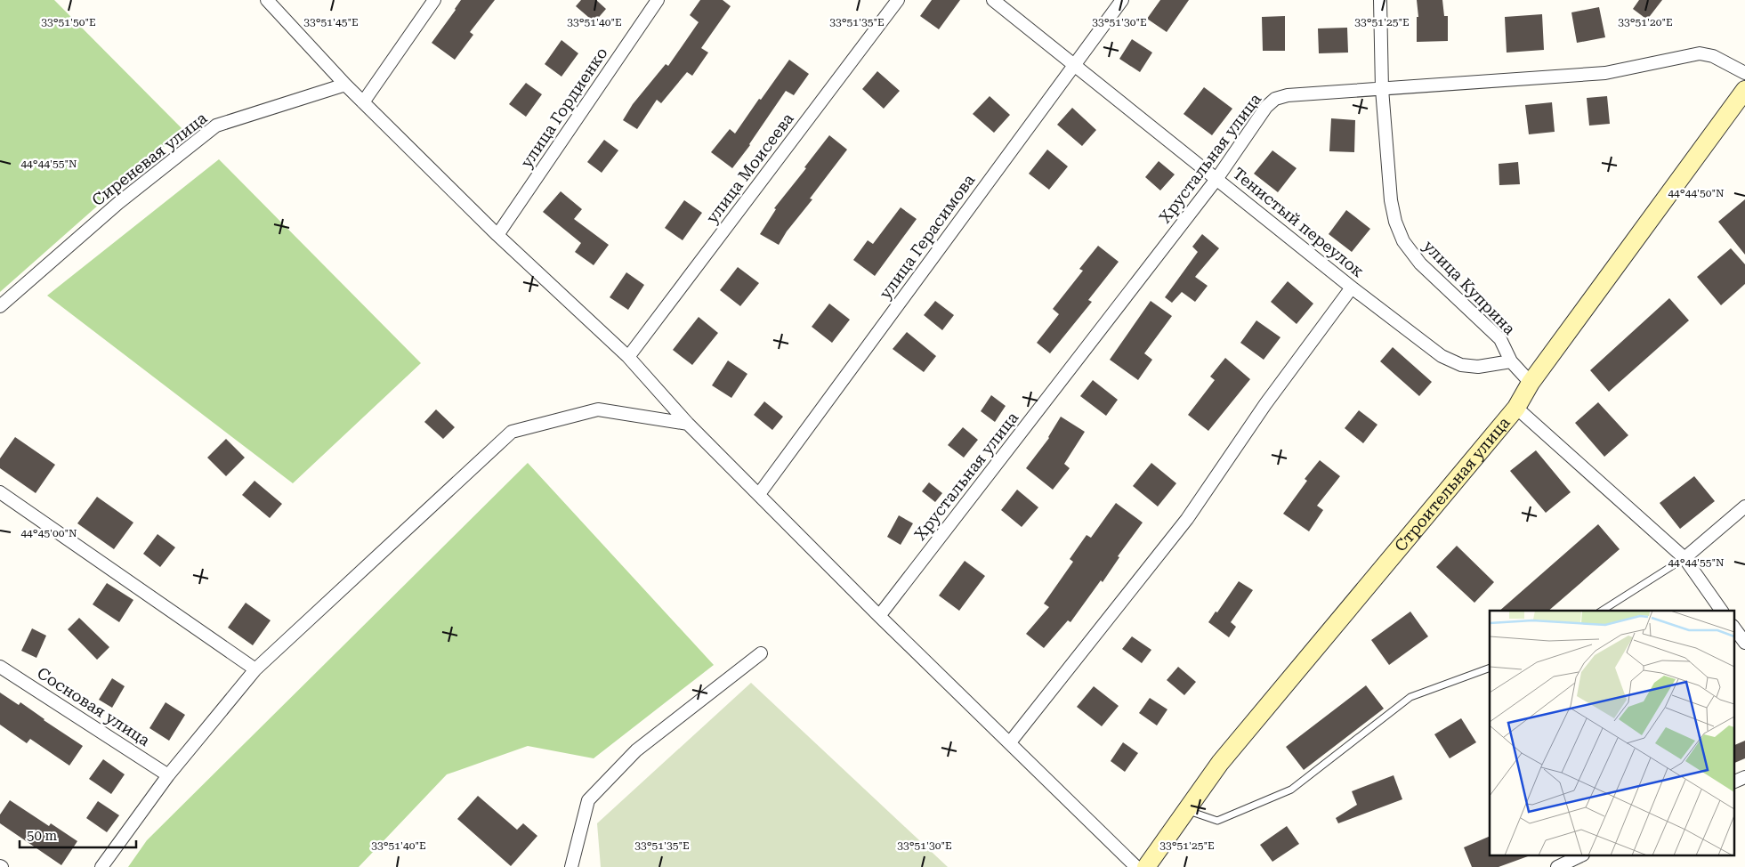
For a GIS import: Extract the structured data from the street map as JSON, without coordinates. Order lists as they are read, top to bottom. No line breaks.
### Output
{"streets":{"main road":["Строительная улица"],"street":["улица Гордиенко","Хрустальная улица","Сиреневая улица","улица Моисеева","Тенистый переулок","улица Герасимова","улица Куприна","Сосновая улица"]},"crossings":[["Хрустальная улица","Тенистый переулок"],["Хрустальная улица","улица Куприна"],["Тенистый переулок","улица Герасимова"],["Тенистый переулок","улица Куприна"]],"scale_bar":"50 m","coordinates":["33°51'50\"E","33°51'45\"E","33°51'40\"E","33°51'35\"E","33°51'30\"E","33°51'25\"E","33°51'20\"E","44°44'55\"N","44°44'50\"N","44°45'00\"N"]}
